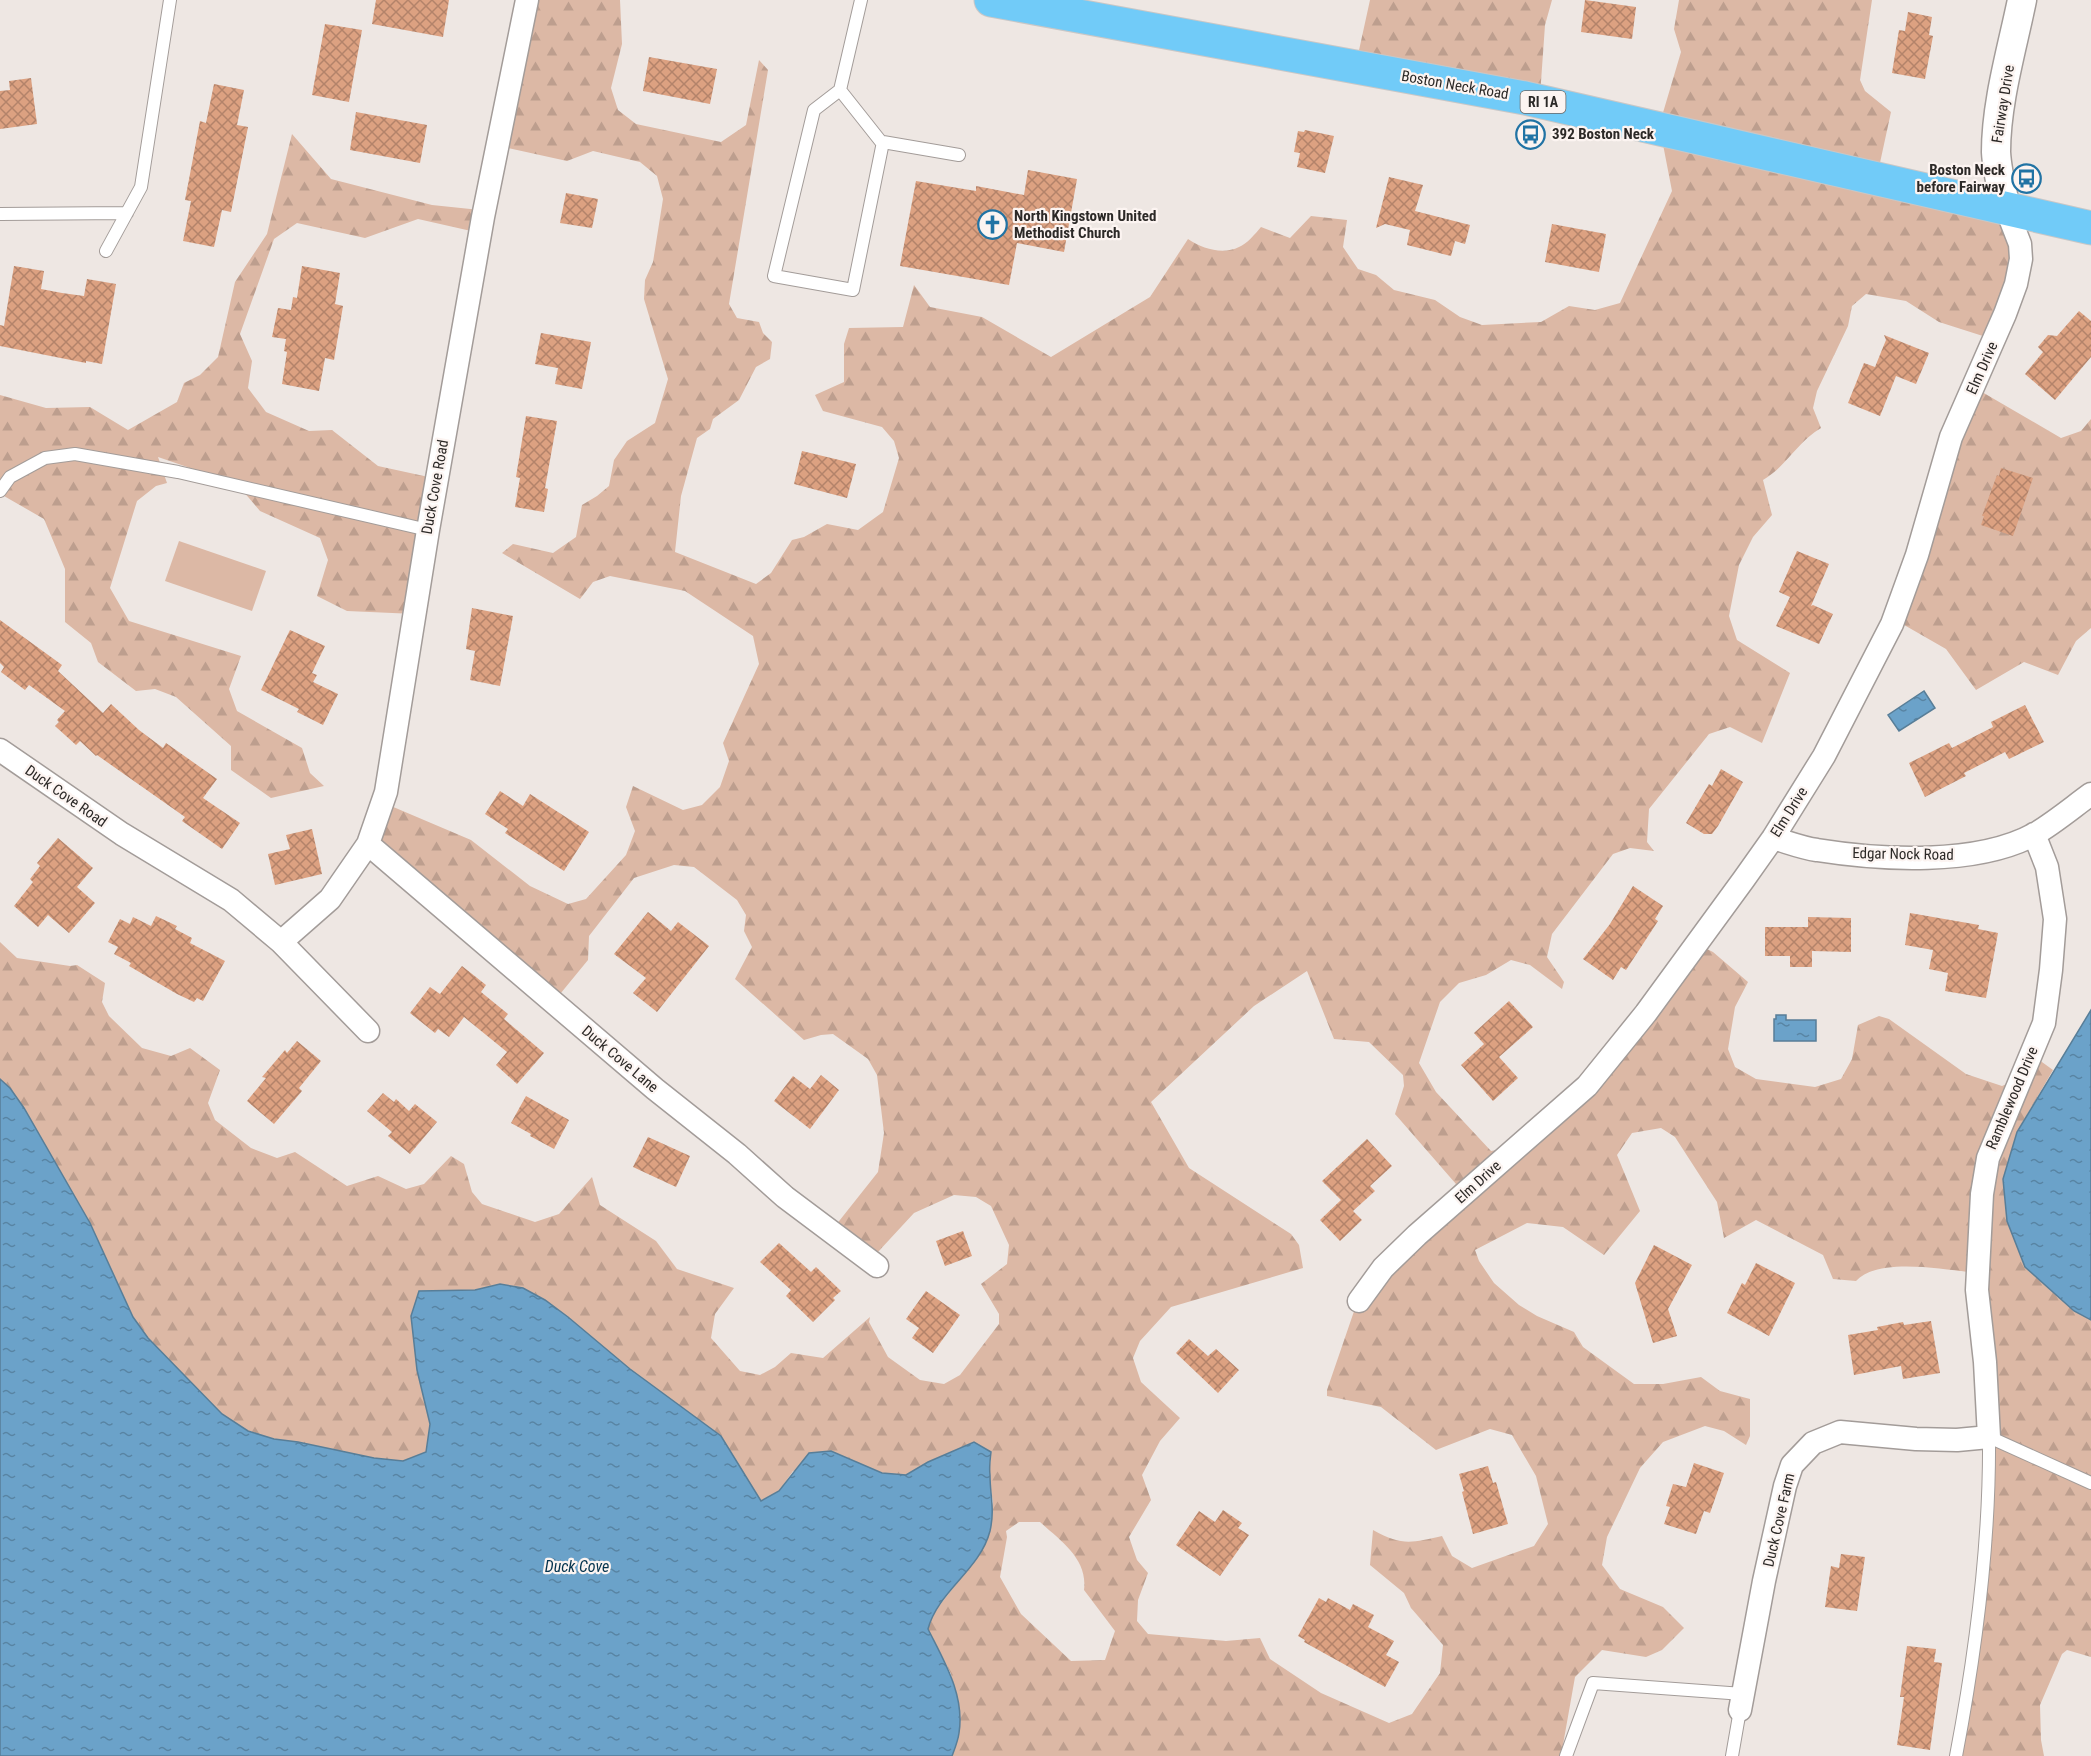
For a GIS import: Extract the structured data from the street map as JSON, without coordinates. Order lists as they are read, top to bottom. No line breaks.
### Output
{"streets":{"main road":["Boston Neck Road","RI 1A"],"street":["Fairway Drive","Elm Drive","Duck Cove Road","Edgar Nock Road","Duck Cove Lane","Ramblewood Drive","Duck Cove Farm"]},"crossings":[["Boston Neck Road","Fairway Drive"],["Boston Neck Road","Elm Drive"],["Fairway Drive","Elm Drive"],["Elm Drive","Edgar Nock Road"],["Duck Cove Road","Duck Cove Lane"],["Edgar Nock Road","Ramblewood Drive"],["Ramblewood Drive","Duck Cove Farm"]],"water":["Duck Cove"],"places":{"bus stop":["392 Boston Neck","Boston Neck before Fairway"],"church":["North Kingstown United Methodist Church"]}}
